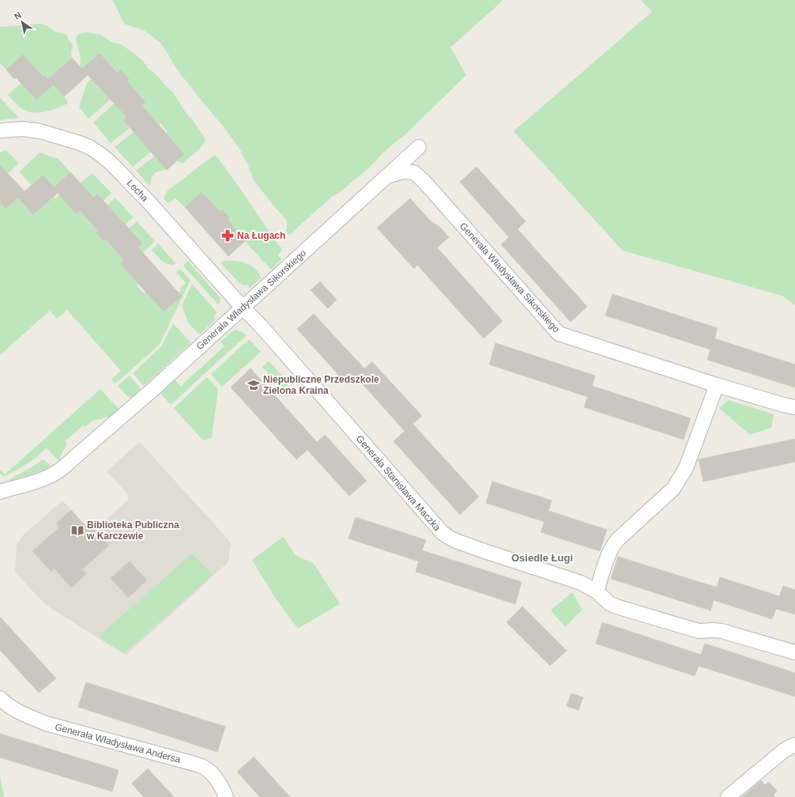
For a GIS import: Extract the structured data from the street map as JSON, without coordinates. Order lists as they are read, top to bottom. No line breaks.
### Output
{"streets":{"street":["Lecha","Generała Władysława Sikorskiego","Generała Stanisława Maczka","Generała Władysława Andersa"]},"crossings":[["Lecha","Generała Władysława Sikorskiego"],["Lecha","Generała Stanisława Maczka"],["Generała Władysława Sikorskiego","Generała Stanisława Maczka"]],"districts":["Osiedle Ługi"],"places":{"pharmacy":["Na Ługach"],"school or university":["Niepubliczne Przedszkole Zielona Kraina"],"library":["Biblioteka Publiczna w Karczewie"]},"north":"top left"}
